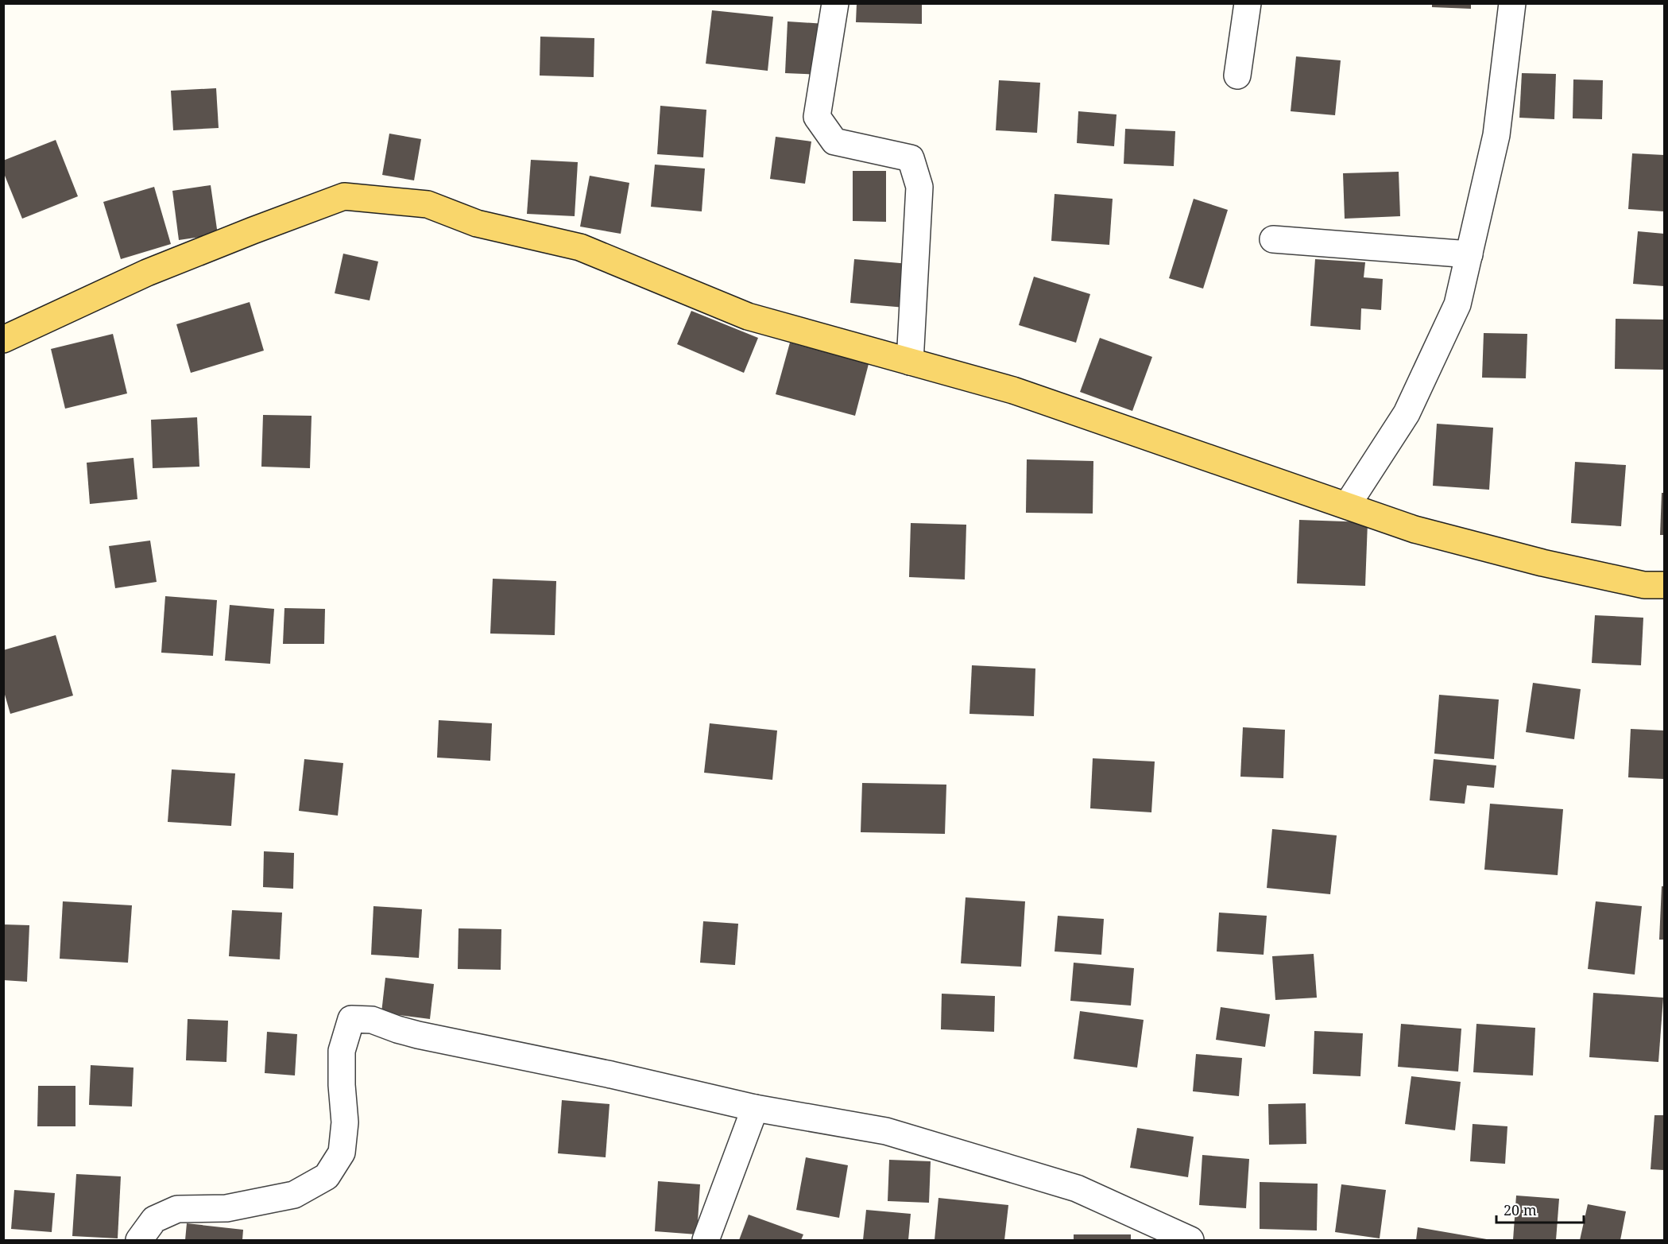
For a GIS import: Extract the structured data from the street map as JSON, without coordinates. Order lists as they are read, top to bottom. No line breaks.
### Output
{"scale_bar":"20 m"}
